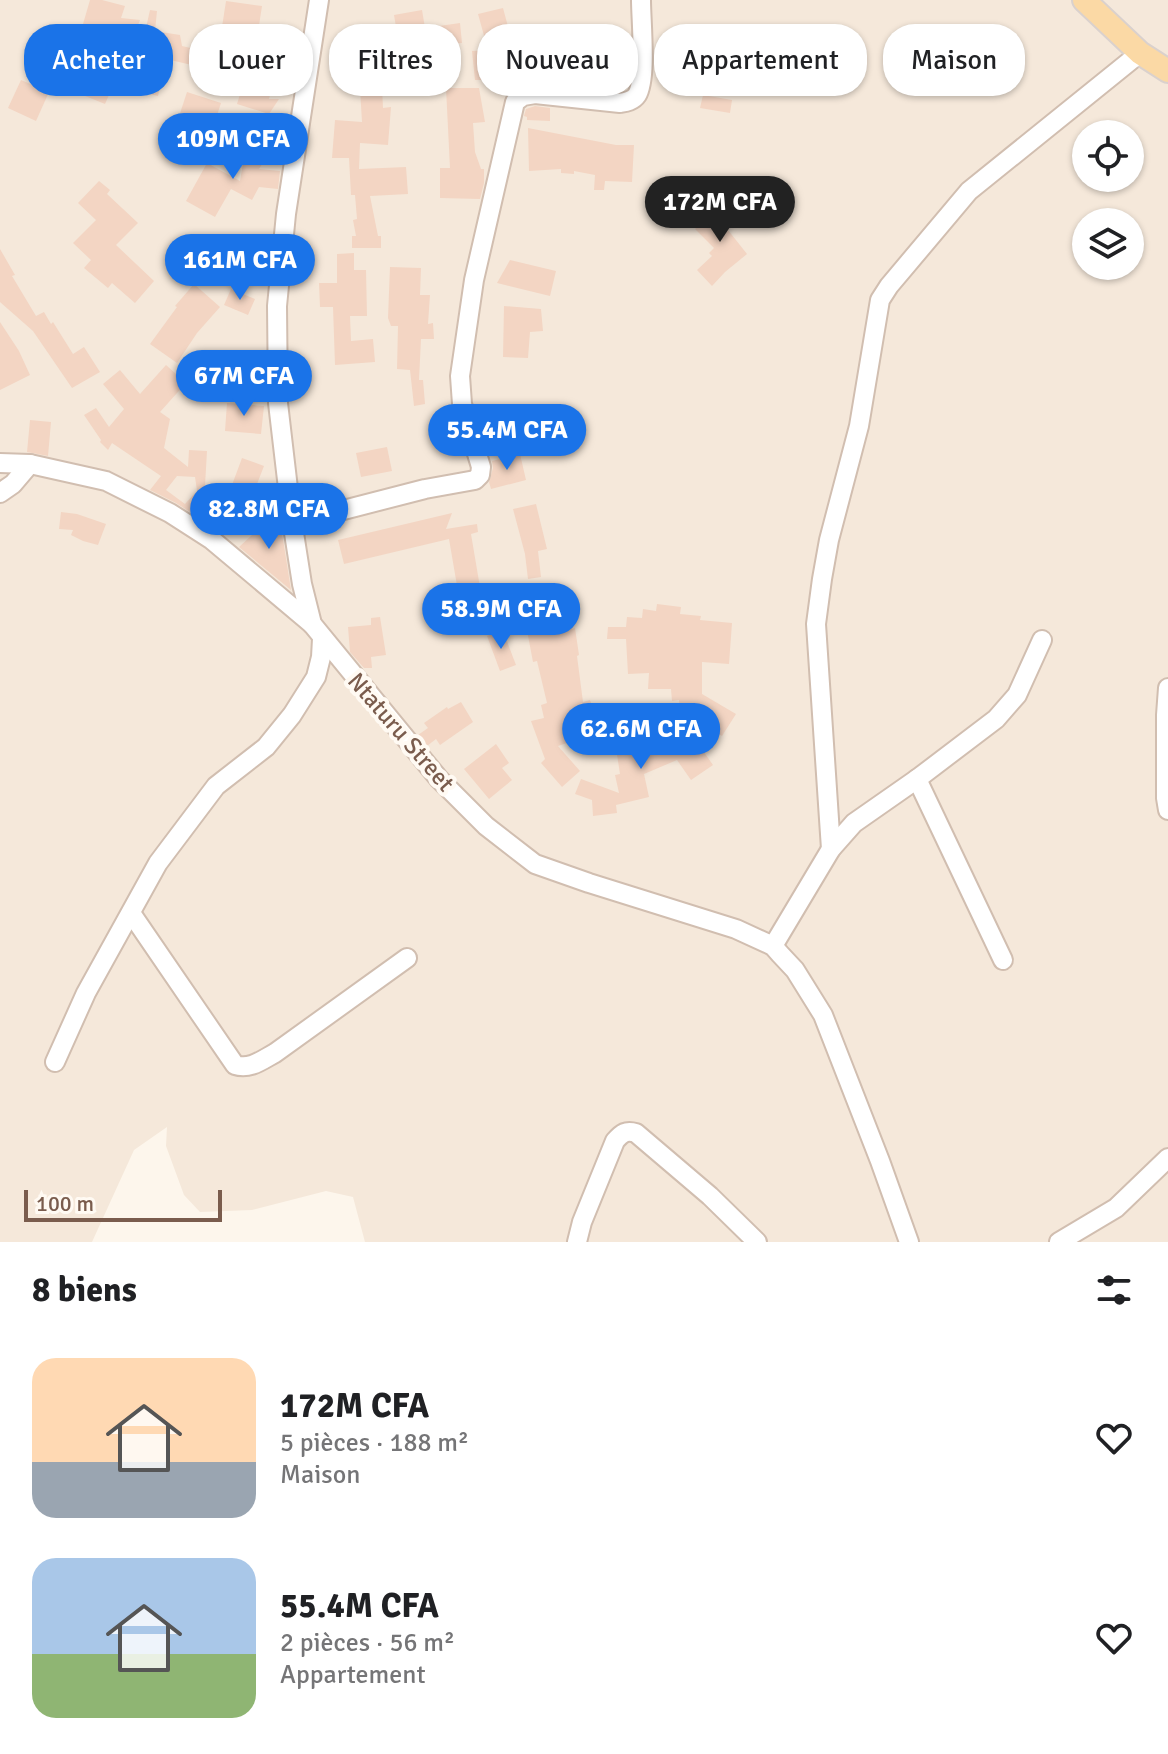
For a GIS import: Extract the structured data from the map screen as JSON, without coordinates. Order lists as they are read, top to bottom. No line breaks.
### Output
{"streets":{"street":["Ntaturu Street"]},"scale_bar":"100 m","page":{"chip":["Acheter","Louer","Filtres","Nouveau","Appartement","Maison"],"price":["109M CFA","172M CFA","161M CFA","67M CFA","55.4M CFA","82.8M CFA","58.9M CFA","62.6M CFA"],"scale":"100 m","heading":"8 biens","list":[{"name":"172M CFA","note":"5 pièces · 188 m² · Maison"},{"name":"55.4M CFA","note":"2 pièces · 56 m² · Appartement"}]}}
